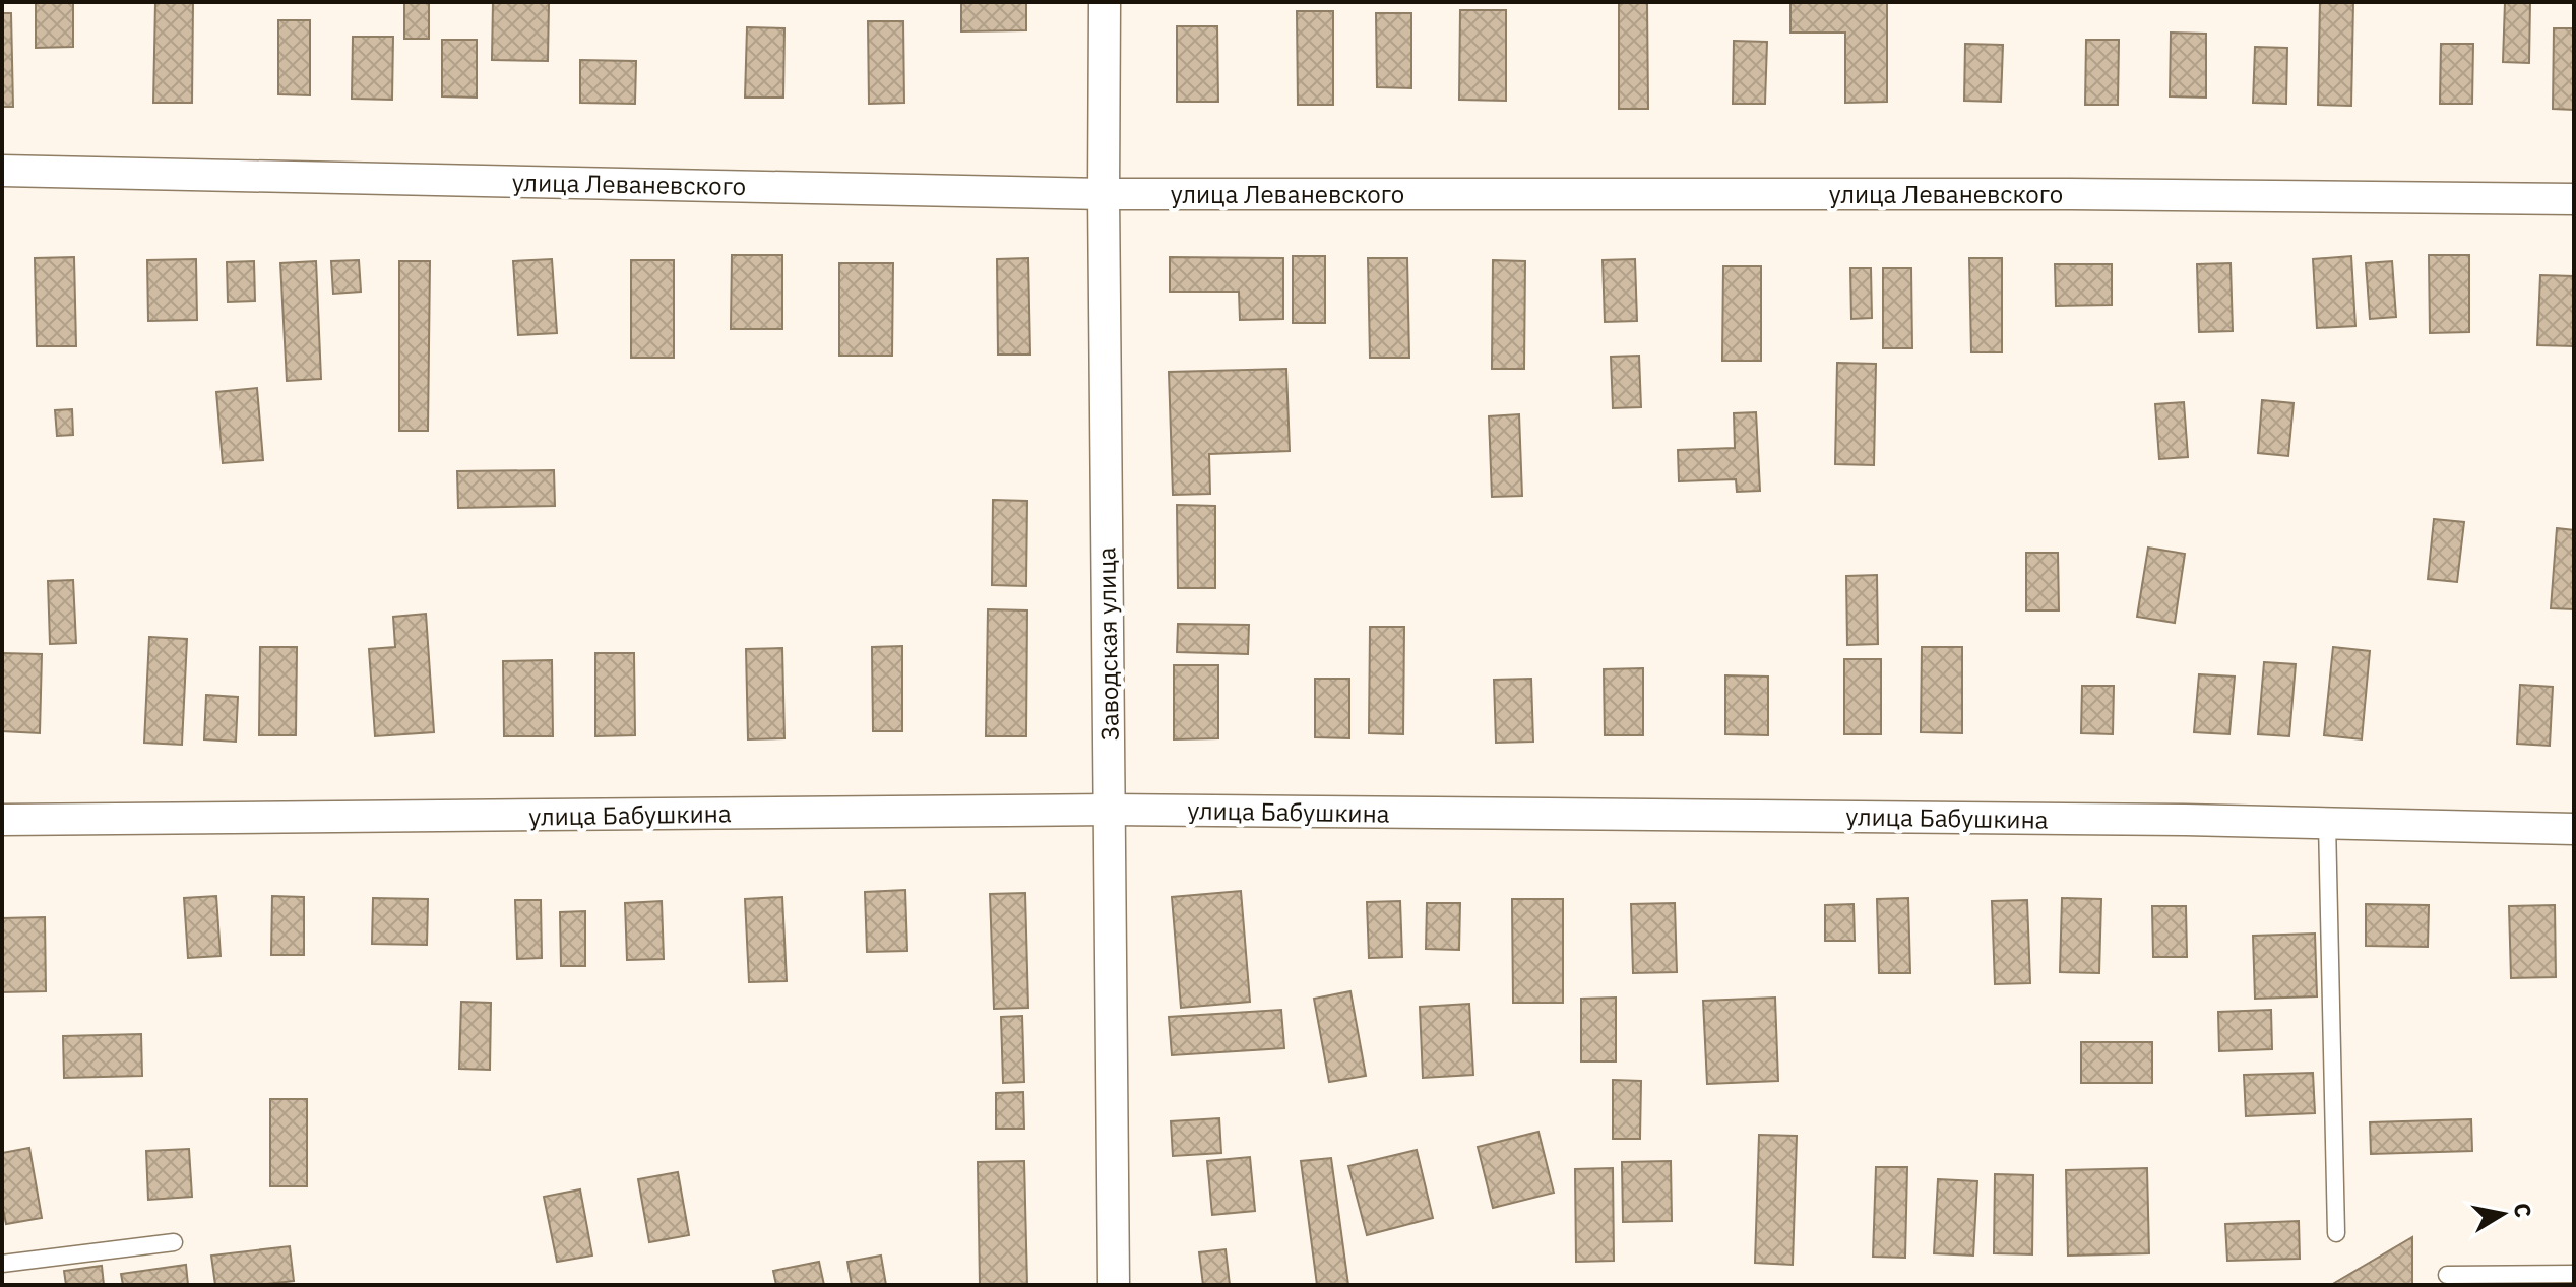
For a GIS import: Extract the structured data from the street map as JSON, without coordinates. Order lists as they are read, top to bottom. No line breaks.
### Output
{"streets":{"street":["улица Леваневского","Заводская улица","улица Бабушкина"]},"crossings":[["улица Леваневского","Заводская улица"],["Заводская улица","улица Бабушкина"]],"north":"right"}
